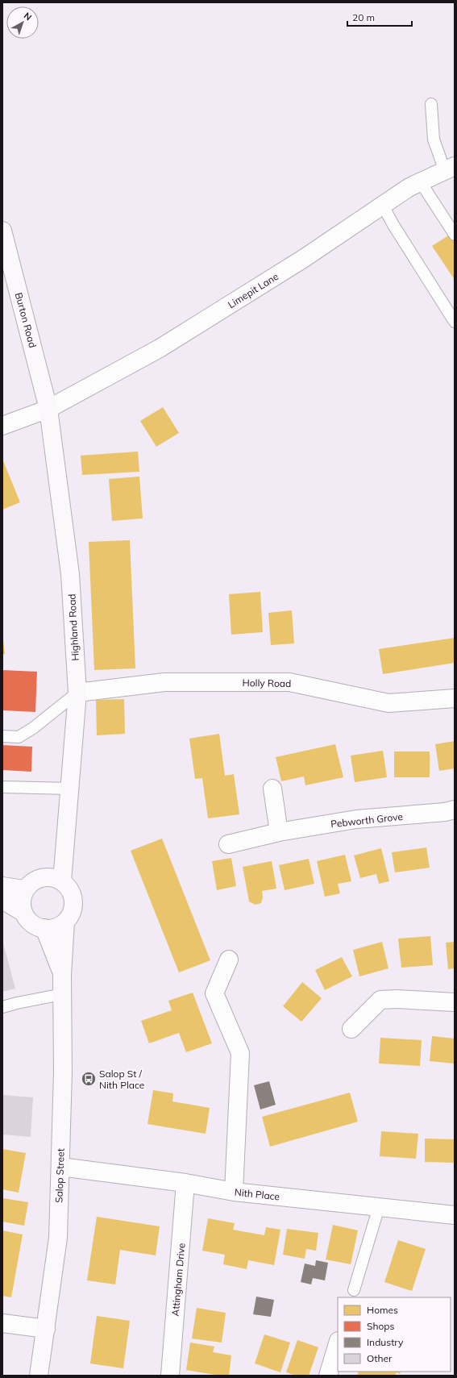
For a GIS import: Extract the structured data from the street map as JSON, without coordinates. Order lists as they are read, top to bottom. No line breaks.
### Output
{"streets":{"main road":["Burton Road","Highland Road","Salop Street"],"street":["Limepit Lane","Holly Road","Pebworth Grove","Nith Place","Attingham Drive"]},"crossings":[["Limepit Lane","Burton Road"],["Limepit Lane","Highland Road"],["Burton Road","Highland Road"],["Highland Road","Holly Road"],["Highland Road","Salop Street"],["Salop Street","Nith Place"],["Nith Place","Attingham Drive"]],"places":{"bus stop":["Salop St / Nith Place"]},"legend":["Homes","Shops","Industry","Other"],"scale_bar":"20 m","north":"top right"}
